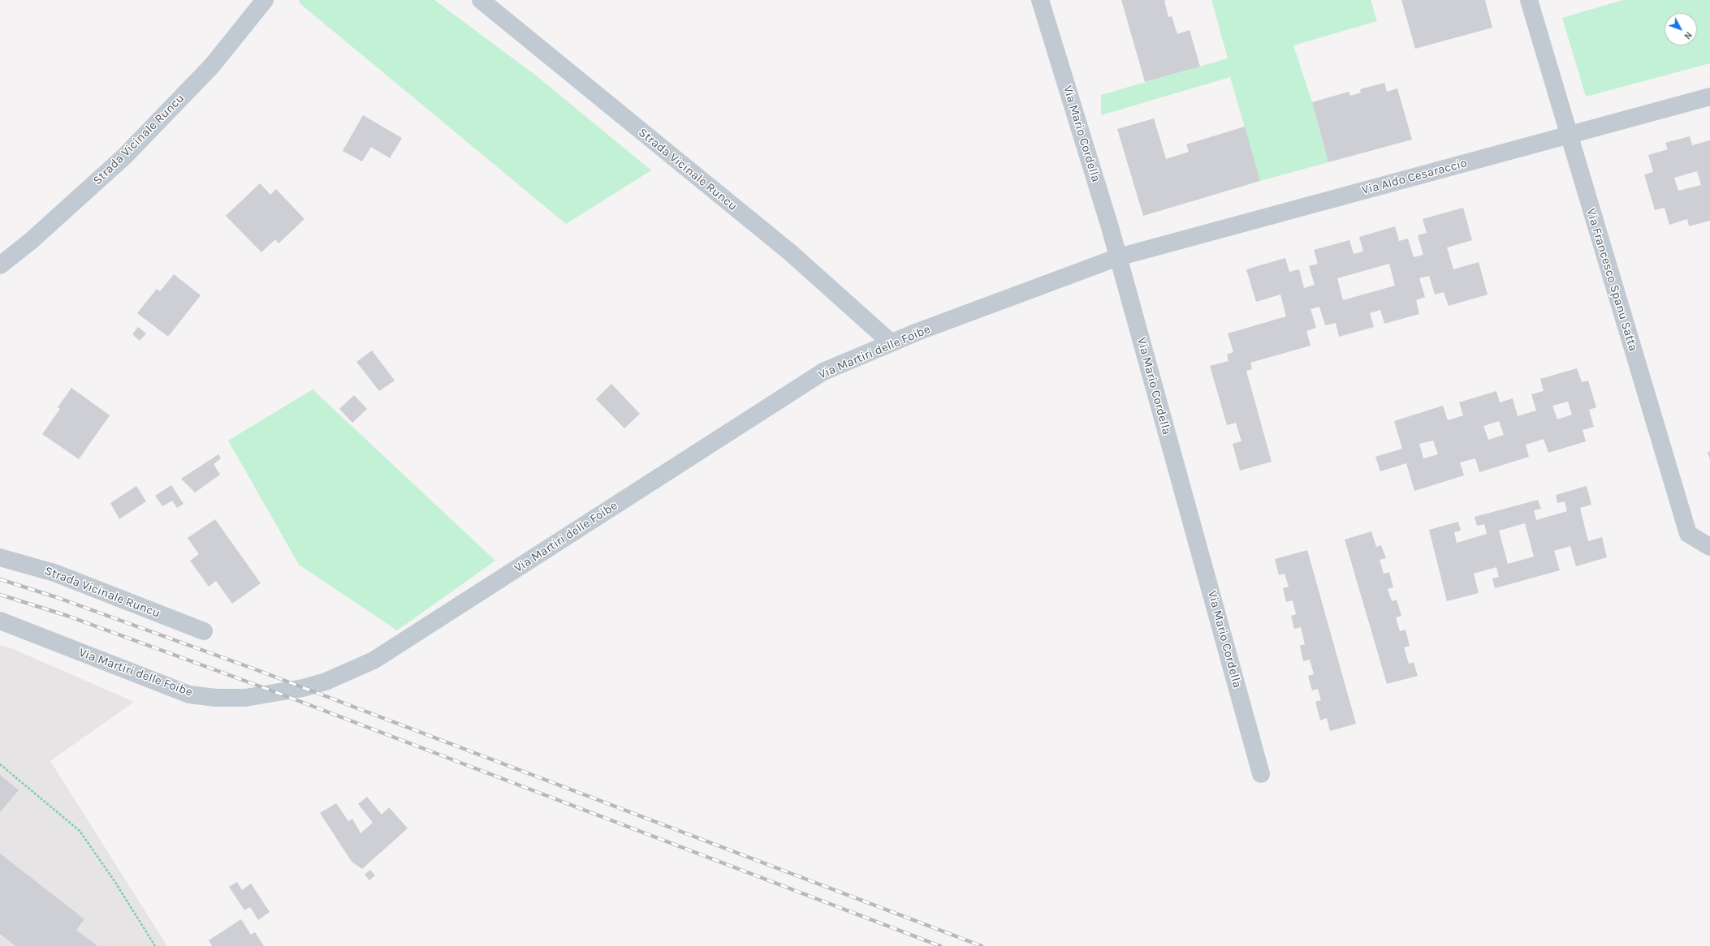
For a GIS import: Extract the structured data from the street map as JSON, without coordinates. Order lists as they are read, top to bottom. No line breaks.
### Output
{"streets":{"street":["Via Mario Cordella","Strada Vicinale Runcu","Via Aldo Cesaraccio","Via Francesco Spanu Satta","Via Martiri delle Foibe"]},"crossings":[["Via Mario Cordella","Via Aldo Cesaraccio"],["Via Mario Cordella","Via Martiri delle Foibe"],["Strada Vicinale Runcu","Via Martiri delle Foibe"],["Via Aldo Cesaraccio","Via Francesco Spanu Satta"],["Via Aldo Cesaraccio","Via Martiri delle Foibe"]],"north":"bottom right"}
